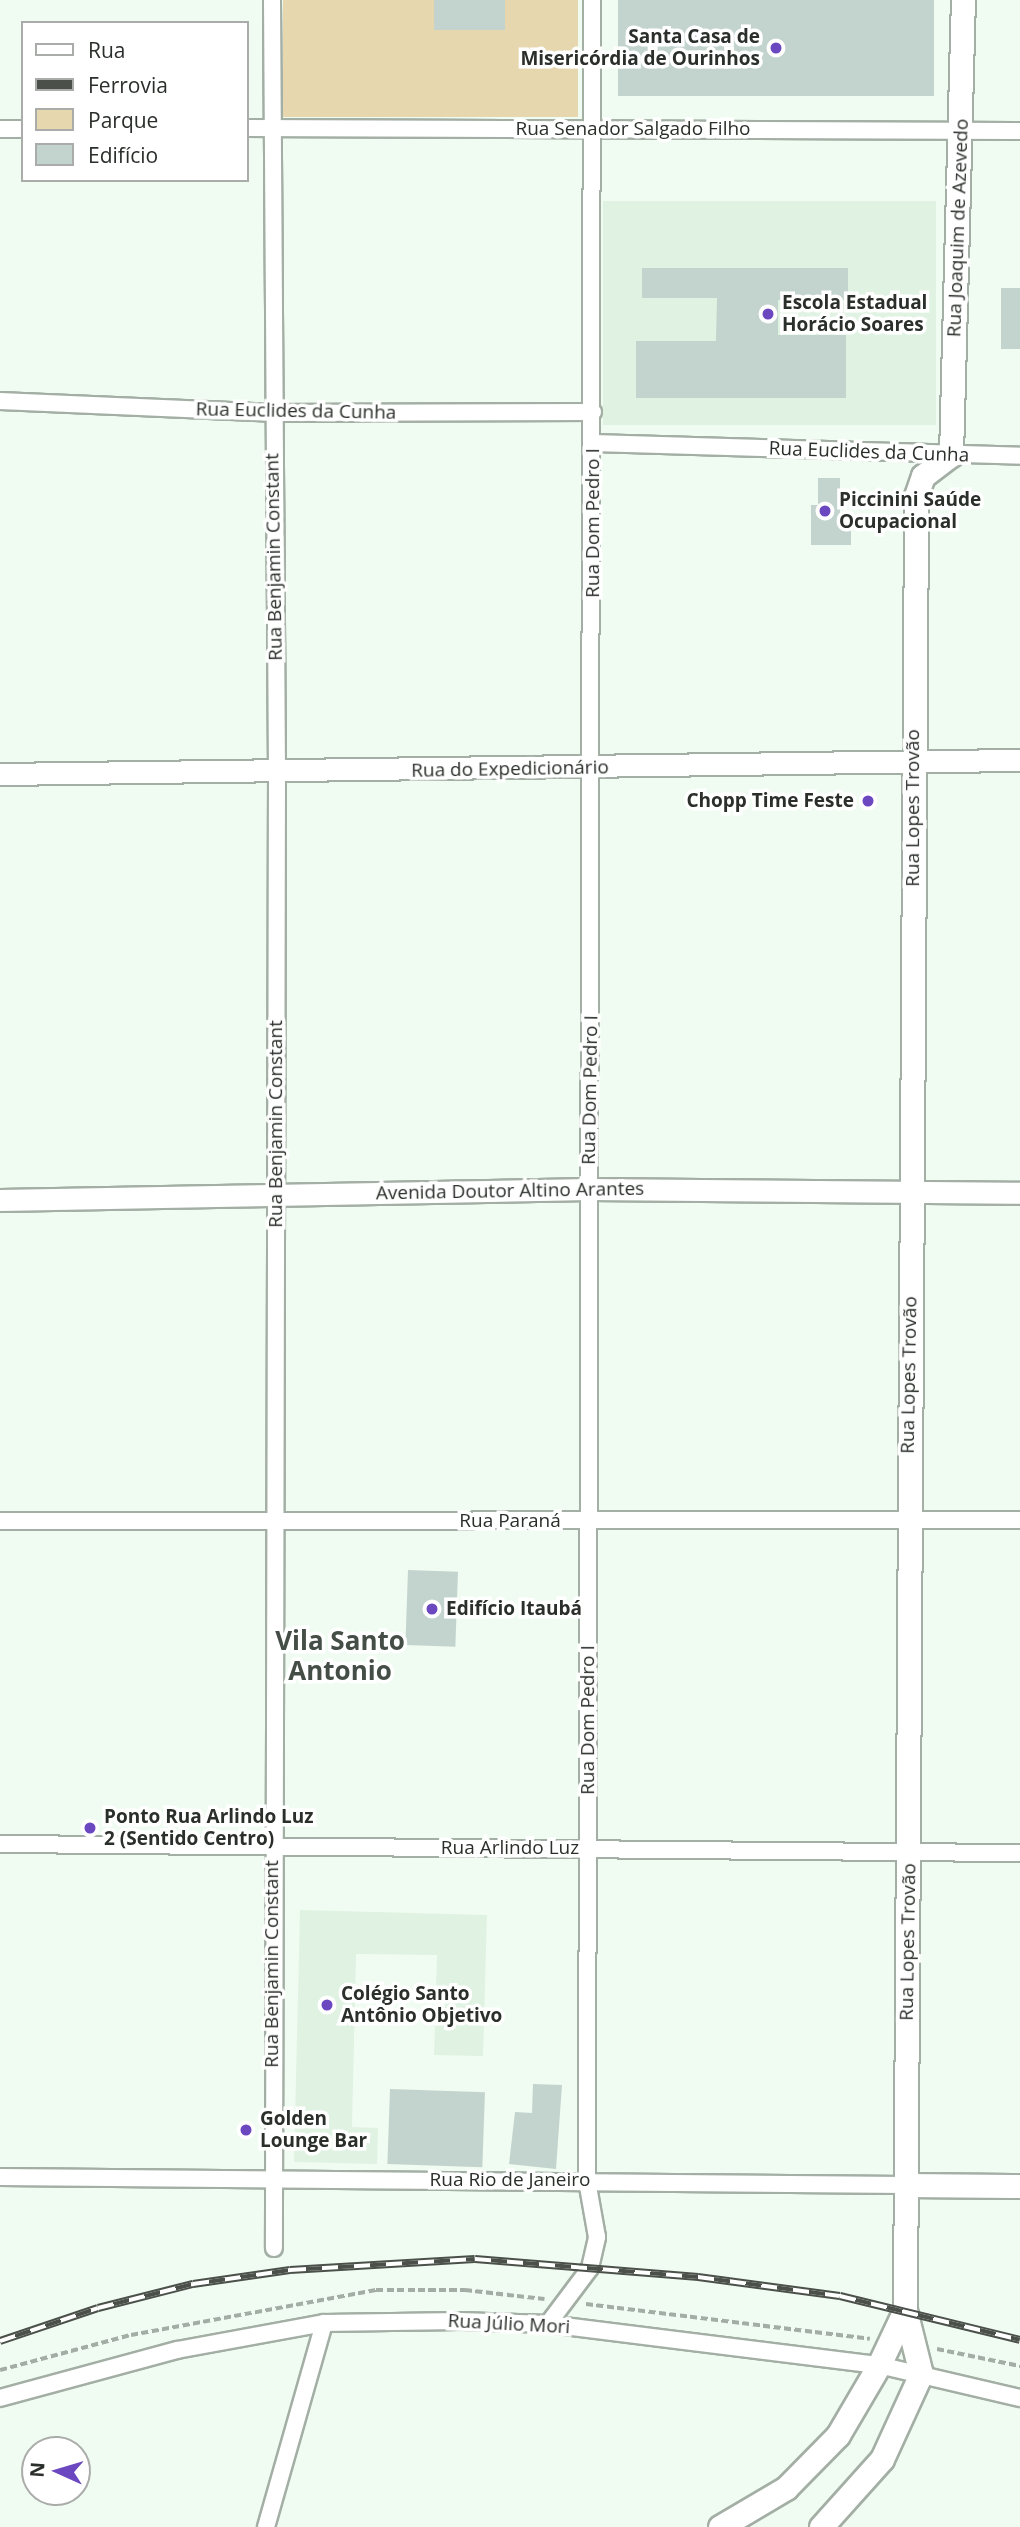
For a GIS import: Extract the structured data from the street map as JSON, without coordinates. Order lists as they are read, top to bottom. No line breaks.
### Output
{"streets":{"main road":["Rua Joaquim de Azevedo","Rua Lopes Trovão","Rua Rio de Janeiro"],"street":["Rua Senador Salgado Filho","Rua Euclides da Cunha","Rua Dom Pedro I","Rua Benjamin Constant","Rua do Expedicionário","Avenida Doutor Altino Arantes","Rua Paraná","Rua Arlindo Luz","Rua Júlio Mori"]},"crossings":[["Rua Senador Salgado Filho","Rua Joaquim de Azevedo"],["Rua Senador Salgado Filho","Rua Dom Pedro I"],["Rua Senador Salgado Filho","Rua Benjamin Constant"],["Rua Joaquim de Azevedo","Rua Euclides da Cunha"],["Rua Joaquim de Azevedo","Rua Lopes Trovão"],["Rua Euclides da Cunha","Rua Dom Pedro I"],["Rua Euclides da Cunha","Rua Benjamin Constant"],["Rua Euclides da Cunha","Rua Lopes Trovão"],["Rua Dom Pedro I","Rua do Expedicionário"],["Rua Dom Pedro I","Avenida Doutor Altino Arantes"],["Rua Dom Pedro I","Rua Paraná"],["Rua Dom Pedro I","Rua Arlindo Luz"],["Rua Dom Pedro I","Rua Rio de Janeiro"],["Rua Dom Pedro I","Rua Júlio Mori"],["Rua Benjamin Constant","Rua do Expedicionário"],["Rua Benjamin Constant","Avenida Doutor Altino Arantes"],["Rua Benjamin Constant","Rua Paraná"],["Rua Benjamin Constant","Rua Arlindo Luz"],["Rua Benjamin Constant","Rua Rio de Janeiro"],["Rua do Expedicionário","Rua Lopes Trovão"],["Rua Lopes Trovão","Avenida Doutor Altino Arantes"],["Rua Lopes Trovão","Rua Paraná"],["Rua Lopes Trovão","Rua Arlindo Luz"],["Rua Lopes Trovão","Rua Rio de Janeiro"]],"districts":["Vila Santo Antonio"],"places":["Santa Casa de Misericórdia de Ourinhos","Escola Estadual Horácio Soares","Piccinini Saúde Ocupacional","Chopp Time Feste","Edifício Itaubá","Ponto Rua Arlindo Luz 2 (Sentido Centro)","Colégio Santo Antônio Objetivo","Golden Lounge Bar"],"legend":["Rua","Ferrovia","Parque","Edifício"],"north":"left"}
